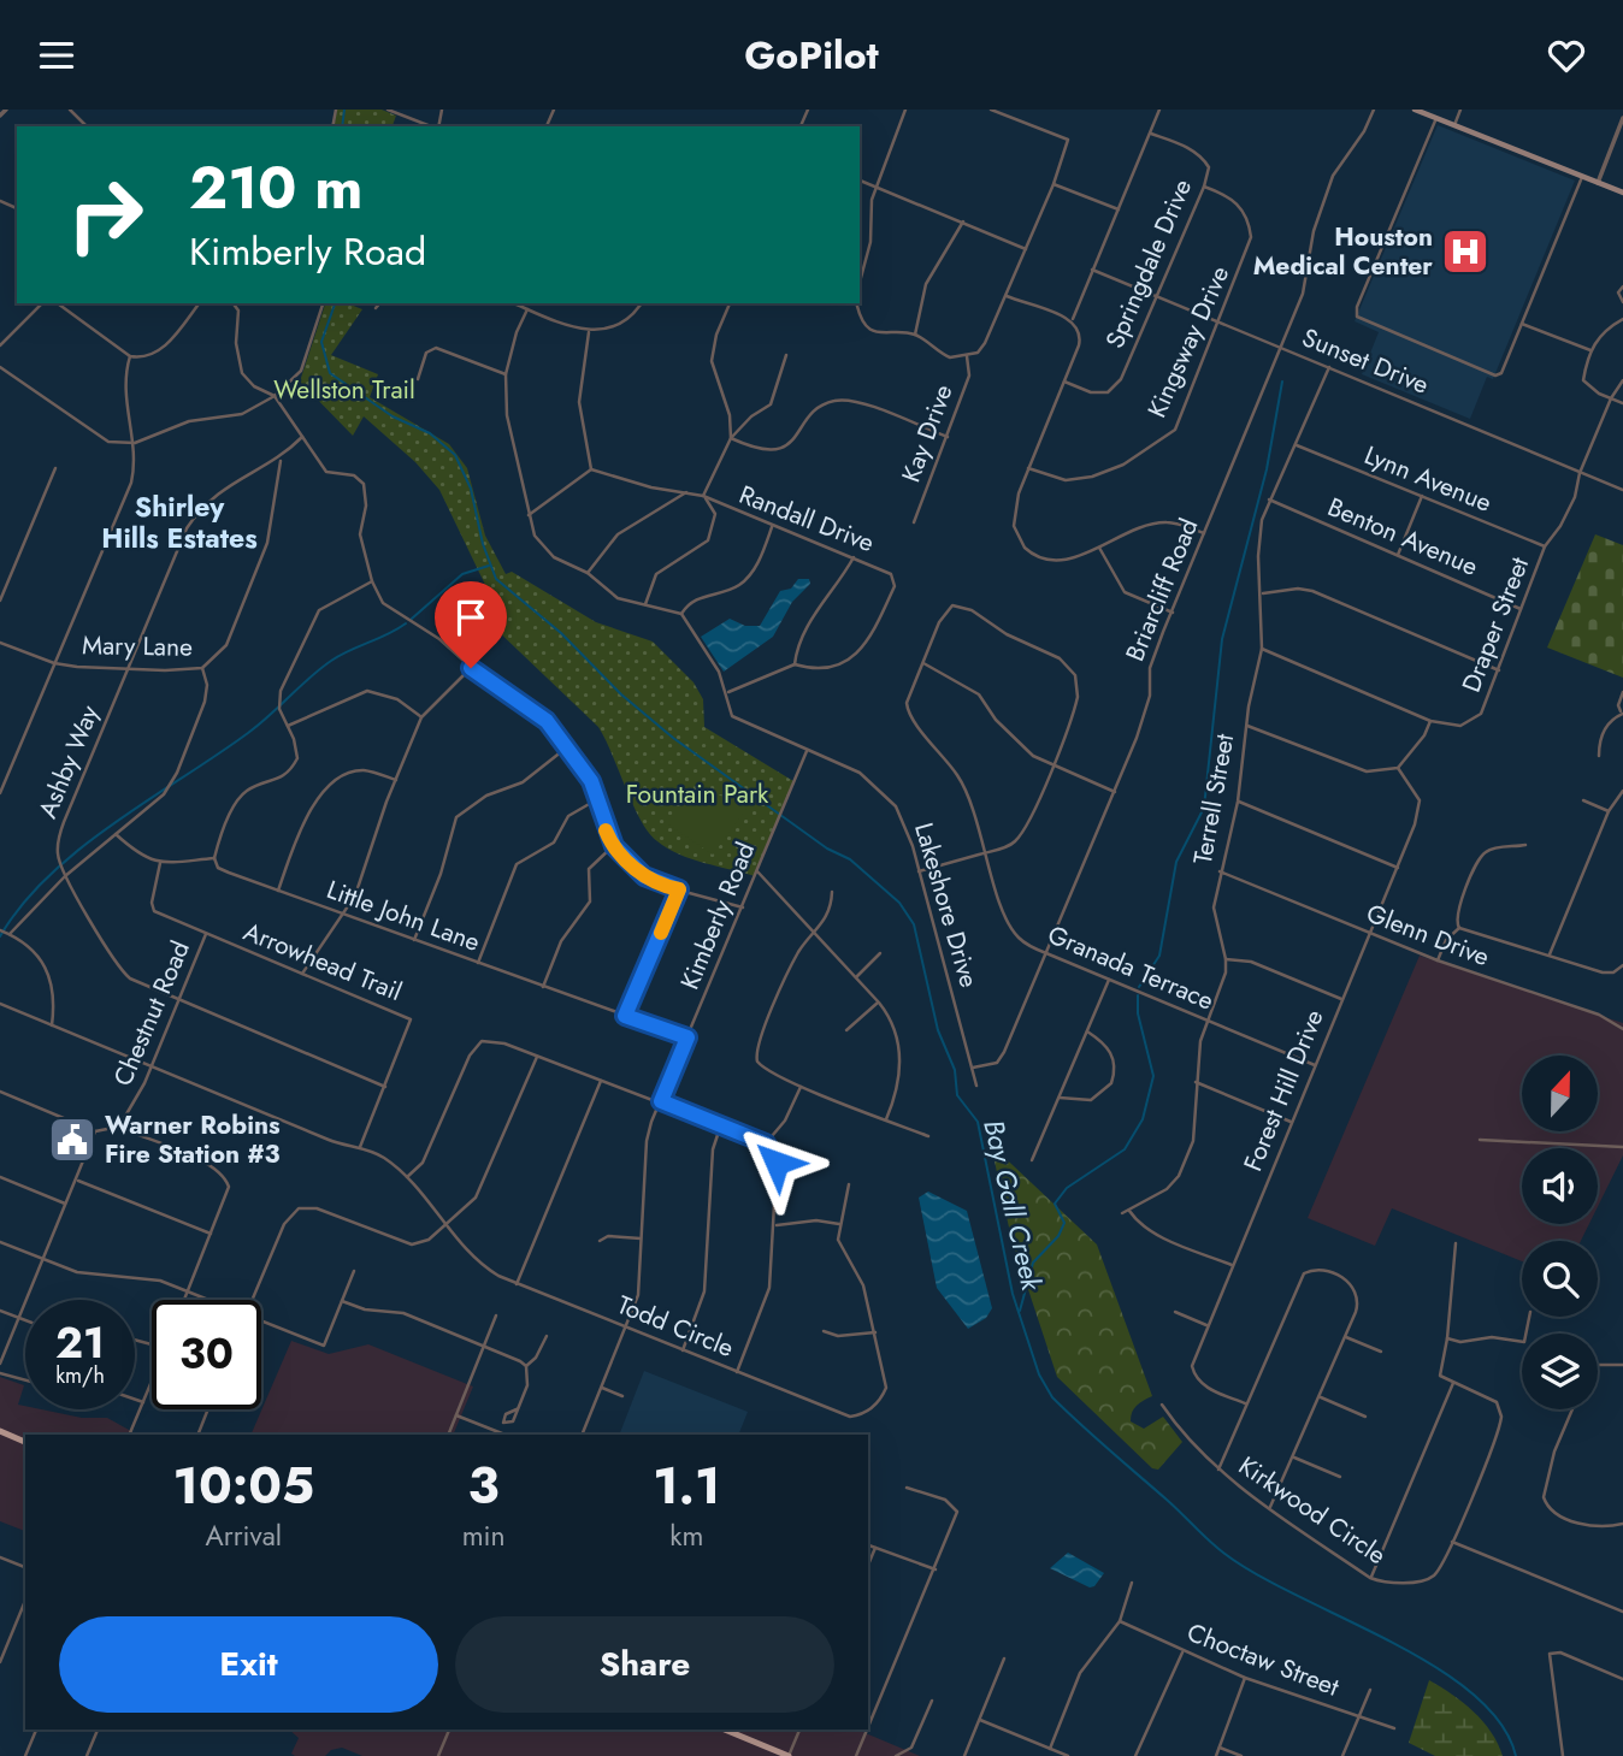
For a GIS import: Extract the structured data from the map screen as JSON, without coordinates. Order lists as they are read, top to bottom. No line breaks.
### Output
{"streets":{"street":["Springdale Drive","Kingsway Drive","Sunset Drive","Kay Drive","Lynn Avenue","Randall Drive","Benton Avenue","Briarcliff Road","Draper Street","Mary Lane","Ashby Way","Terrell Street","Lakeshore Drive","Little John Lane","Kimberly Road","Glenn Drive","Arrowhead Trail","Granada Terrace","Chestnut Road","Forest Hill Drive","Todd Circle","Kirkwood Circle","Choctaw Street"]},"crossings":[["Springdale Drive","Kingsway Drive"],["Springdale Drive","Sunset Drive"],["Kingsway Drive","Sunset Drive"],["Sunset Drive","Briarcliff Road"],["Sunset Drive","Draper Street"],["Sunset Drive","Terrell Street"],["Lynn Avenue","Draper Street"],["Lynn Avenue","Terrell Street"],["Benton Avenue","Draper Street"],["Benton Avenue","Terrell Street"],["Briarcliff Road","Lakeshore Drive"],["Briarcliff Road","Granada Terrace"],["Draper Street","Terrell Street"],["Mary Lane","Ashby Way"],["Ashby Way","Arrowhead Trail"],["Ashby Way","Chestnut Road"],["Terrell Street","Glenn Drive"],["Terrell Street","Granada Terrace"],["Lakeshore Drive","Kimberly Road"],["Lakeshore Drive","Granada Terrace"],["Little John Lane","Kimberly Road"],["Kimberly Road","Todd Circle"],["Glenn Drive","Forest Hill Drive"],["Arrowhead Trail","Chestnut Road"],["Arrowhead Trail","Todd Circle"],["Granada Terrace","Forest Hill Drive"]],"districts":["Shirley Hills Estates"],"water":["Bay Gall Creek"],"parks":["Wellston Trail","Fountain Park"],"places":{"hospital":["Houston Medical Center"],"public building":["Warner Robins Fire Station #3"]},"north":"top","page":{"header":"GoPilot","turn":["210 m","Kimberly Road"],"speed":"21 km/h","limit":"30","eta":["10:05","Arrival","3","min","1.1","km"],"buttons":["Exit","Share"]}}
